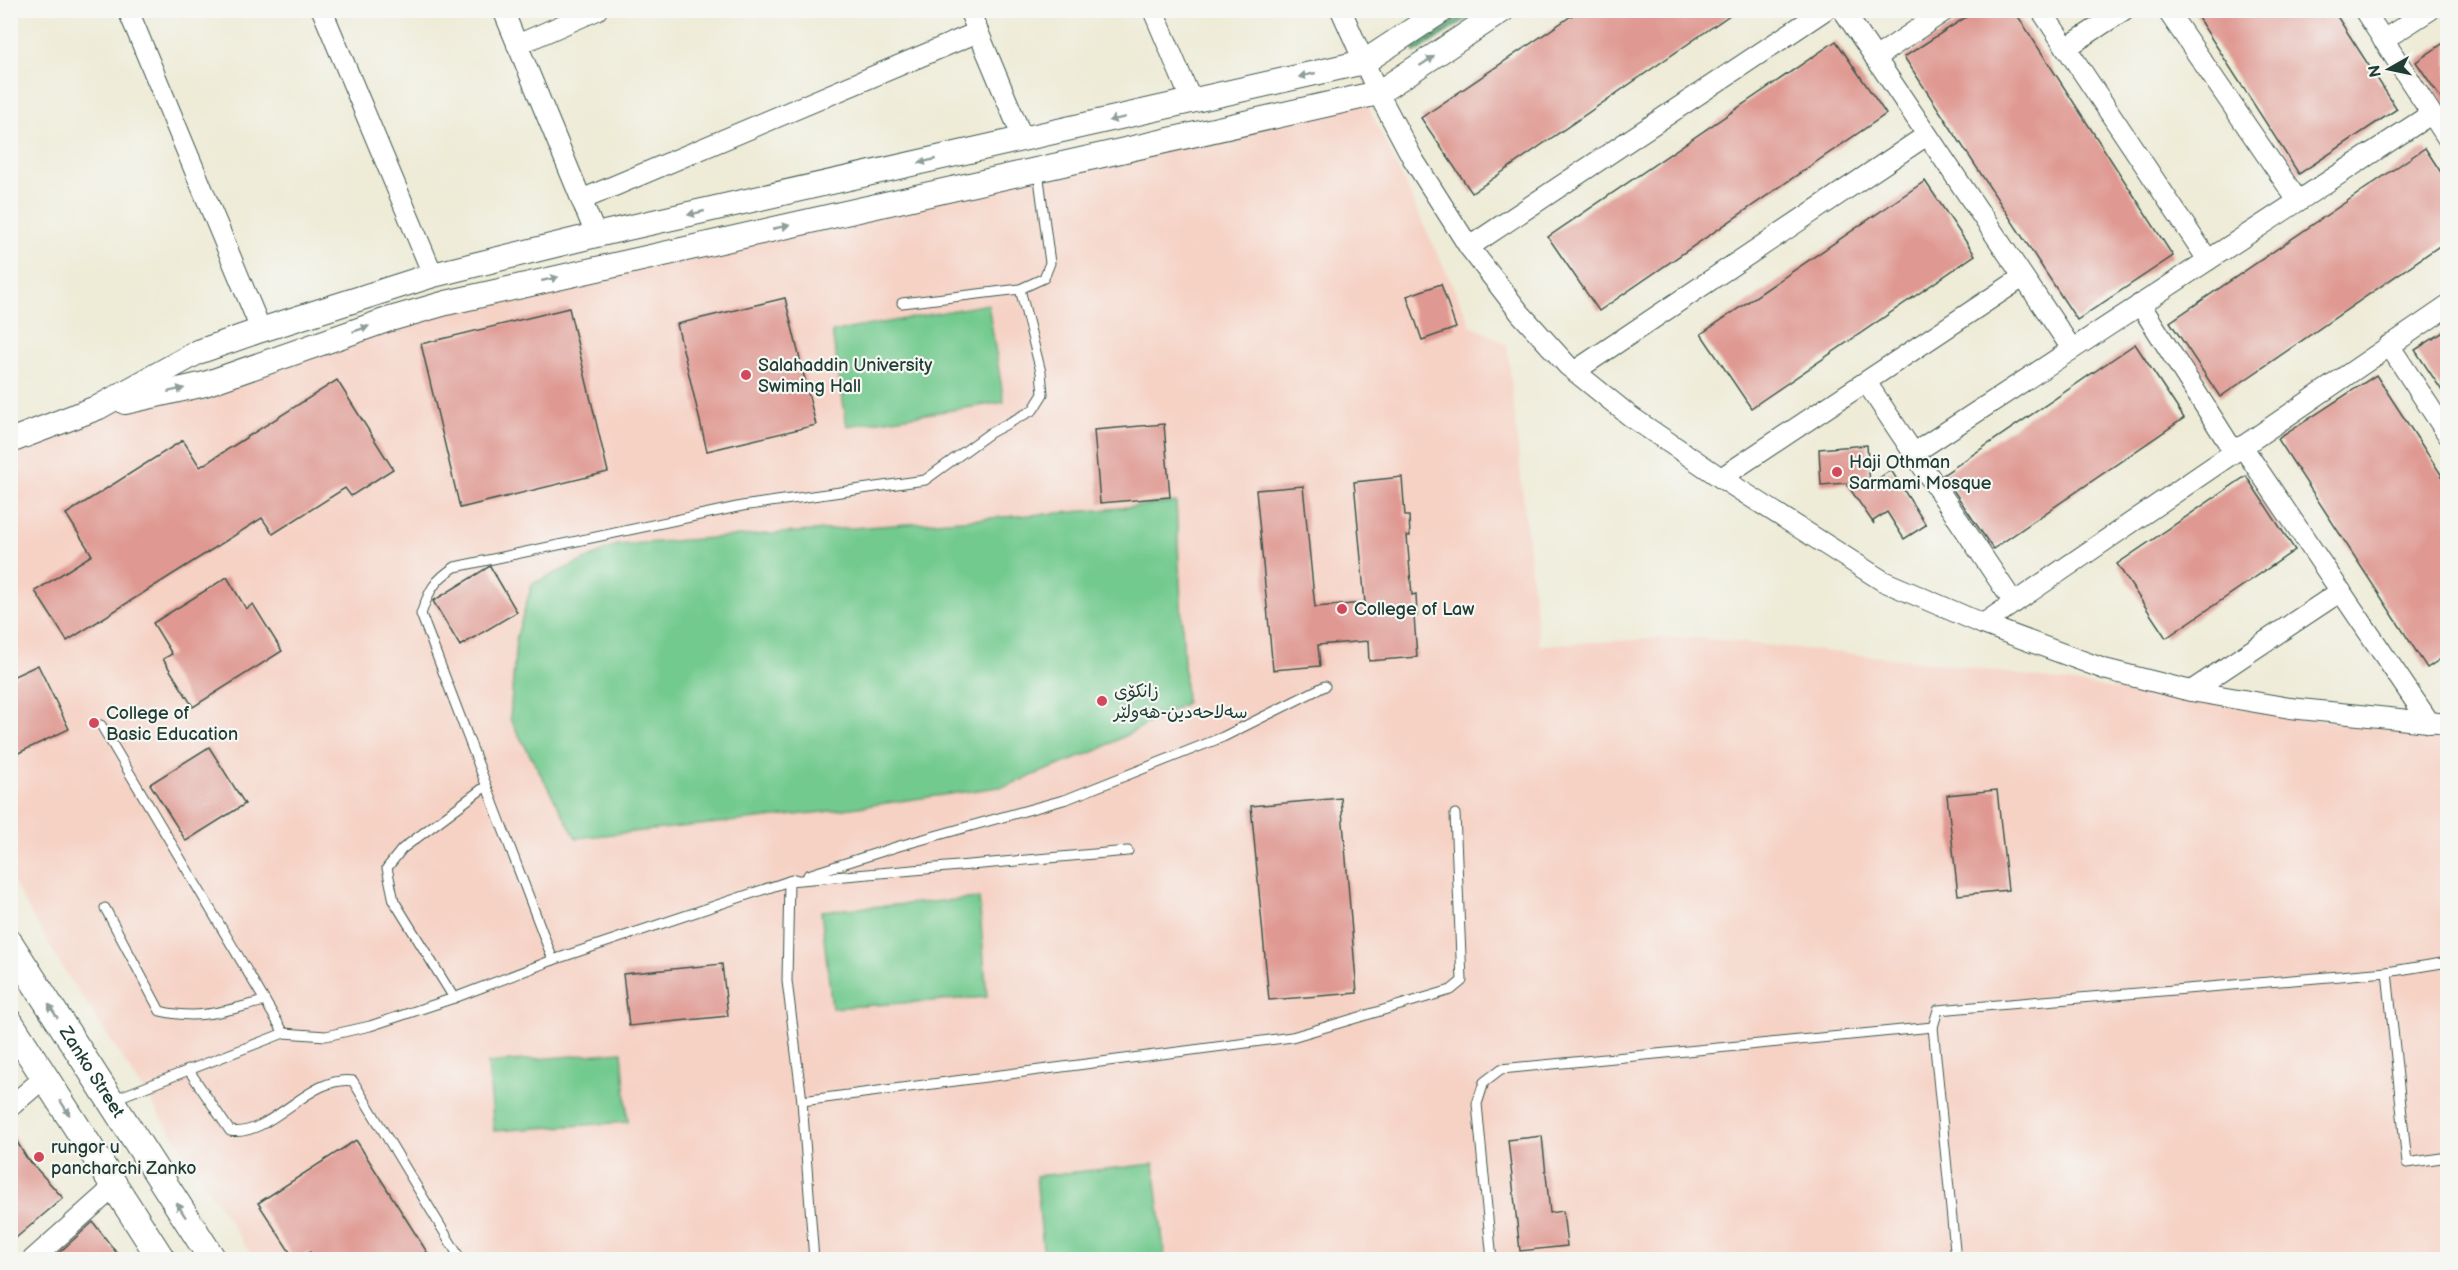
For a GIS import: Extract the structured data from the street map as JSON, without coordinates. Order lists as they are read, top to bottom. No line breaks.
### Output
{"streets":{"main road":["Zanko Street"]},"places":["Salahaddin University Swiming Hall","Haji Othman Sarmami Mosque","College of Law","زانکۆی سەلاحەدین-هەولێر","College of Basic Education","rungor u pancharchi Zanko"],"north":"left"}
